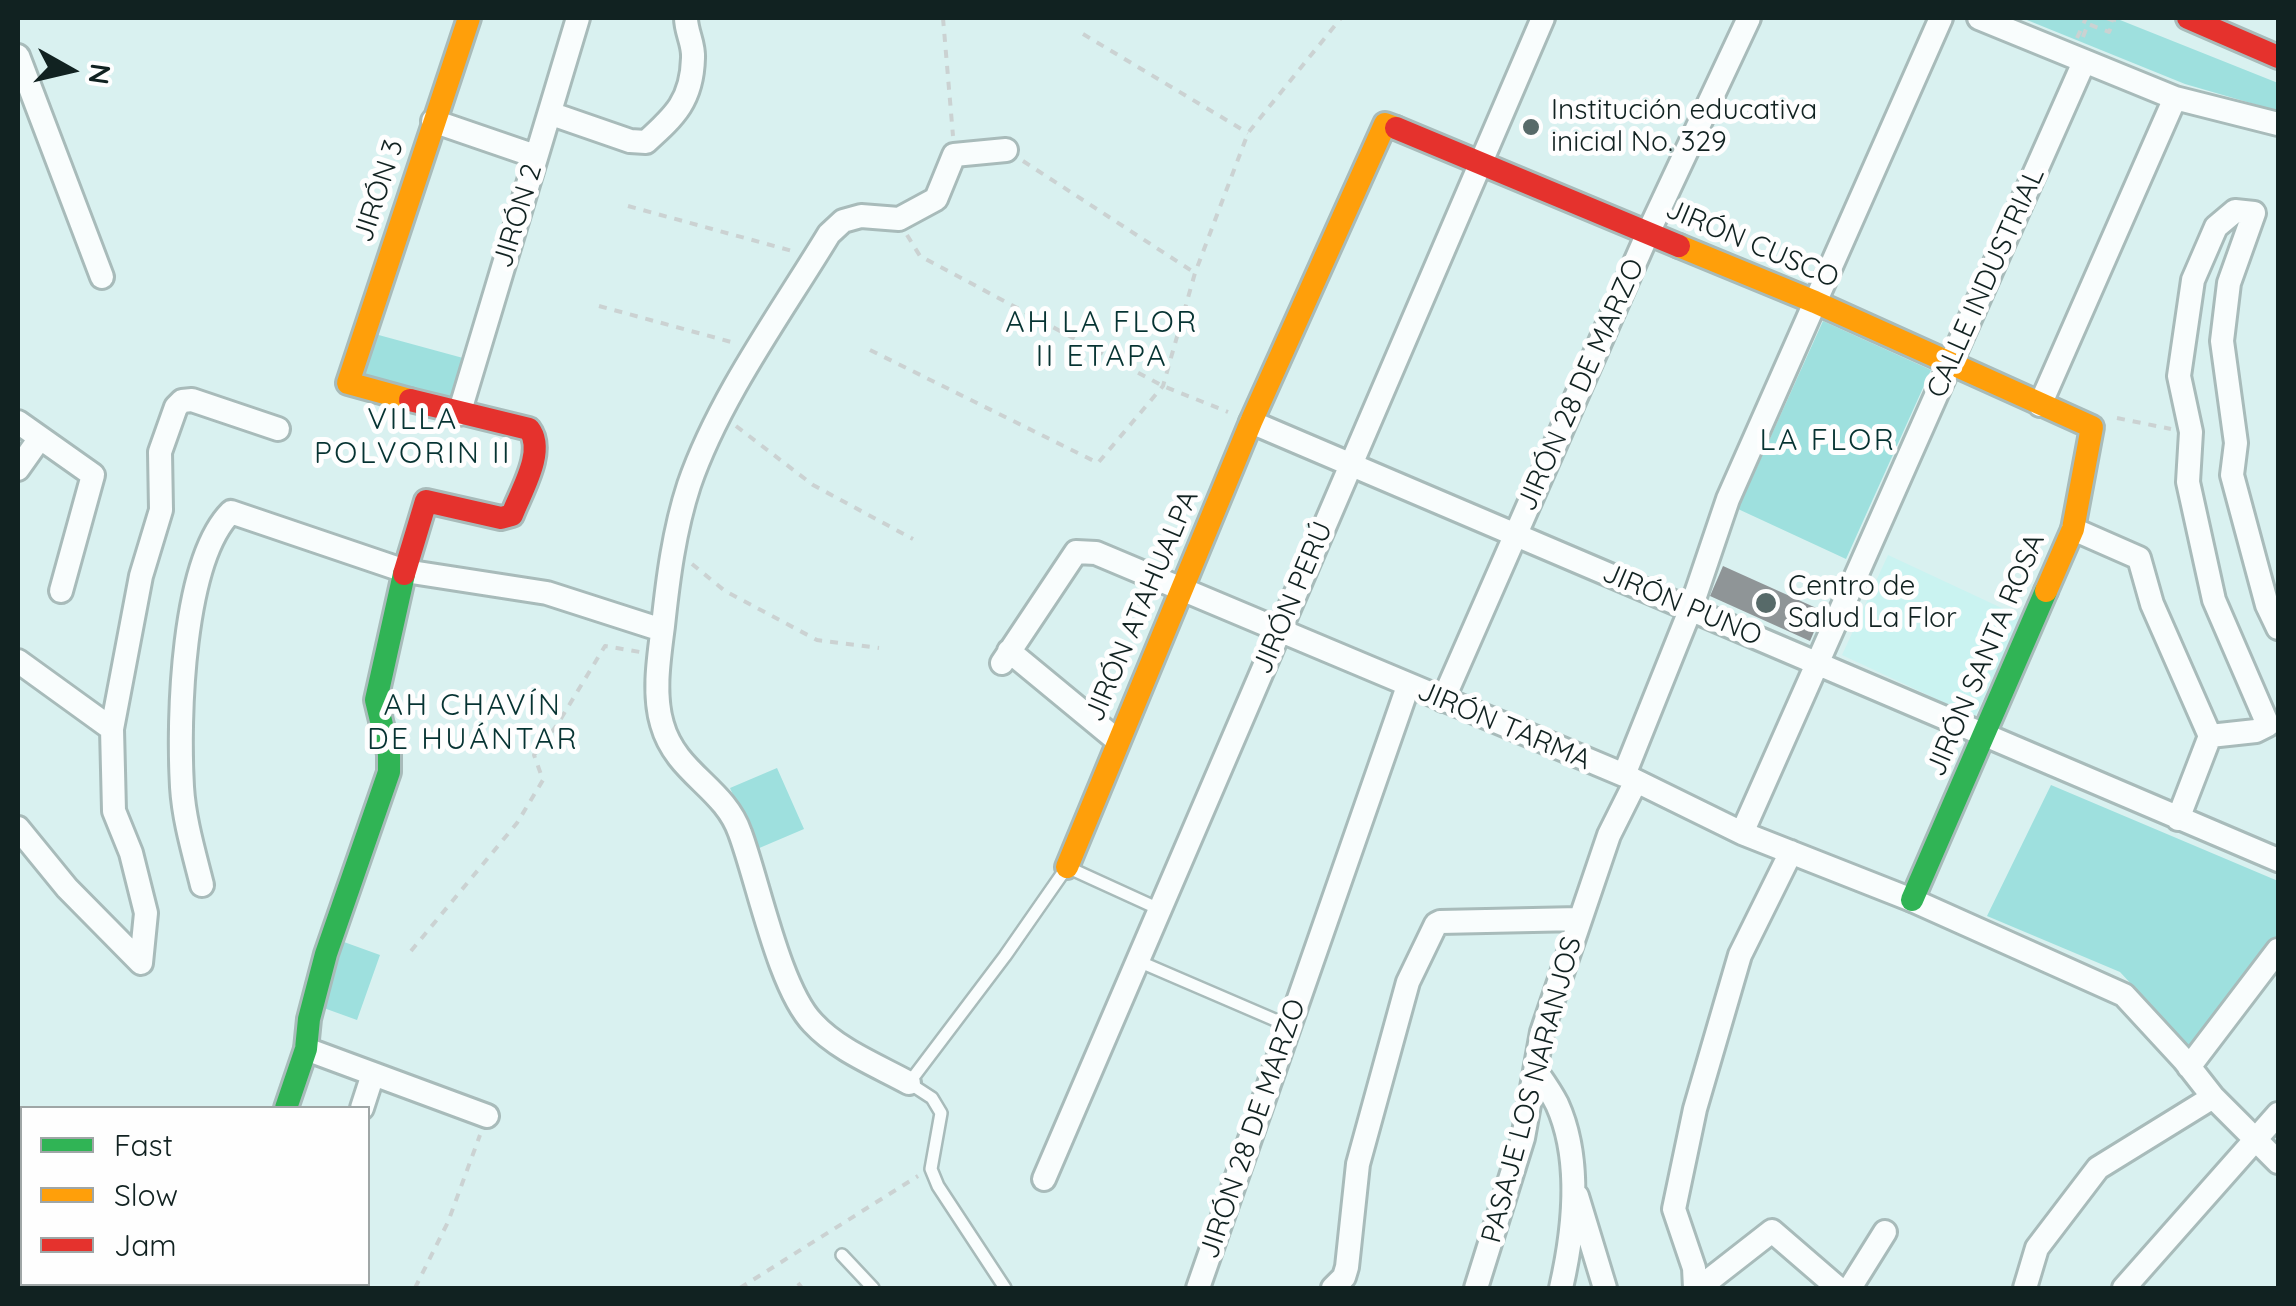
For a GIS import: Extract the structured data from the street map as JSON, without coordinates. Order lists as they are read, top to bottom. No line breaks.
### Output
{"streets":{"main road":["JIRÓN 3","JIRÓN CUSCO","JIRÓN ATAHUALPA","JIRÓN SANTA ROSA"],"street":["JIRÓN 2","CALLE INDUSTRIAL","JIRÓN 28 DE MARZO","JIRÓN PERÚ","JIRÓN PUNO","JIRÓN TARMA","PASAJE LOS NARANJOS"]},"crossings":[["JIRÓN 3","JIRÓN 2"],["JIRÓN CUSCO","CALLE INDUSTRIAL"],["JIRÓN CUSCO","JIRÓN 28 DE MARZO"],["JIRÓN CUSCO","JIRÓN PERÚ"],["JIRÓN CUSCO","JIRÓN ATAHUALPA"],["JIRÓN CUSCO","JIRÓN SANTA ROSA"],["JIRÓN CUSCO","PASAJE LOS NARANJOS"],["CALLE INDUSTRIAL","JIRÓN PUNO"],["CALLE INDUSTRIAL","JIRÓN TARMA"],["JIRÓN 28 DE MARZO","JIRÓN PUNO"],["JIRÓN 28 DE MARZO","JIRÓN TARMA"],["JIRÓN PERÚ","JIRÓN PUNO"],["JIRÓN PERÚ","JIRÓN TARMA"],["JIRÓN PUNO","JIRÓN ATAHUALPA"],["JIRÓN PUNO","JIRÓN SANTA ROSA"],["JIRÓN PUNO","PASAJE LOS NARANJOS"],["JIRÓN ATAHUALPA","JIRÓN TARMA"],["JIRÓN SANTA ROSA","JIRÓN TARMA"],["JIRÓN TARMA","PASAJE LOS NARANJOS"]],"districts":["AH LA FLOR II ETAPA","VILLA POLVORIN II","LA FLOR","AH CHAVÍN DE HUÁNTAR"],"places":["Institución educativa inicial No. 329","Centro de Salud La Flor"],"legend":["Fast","Slow","Jam"],"north":"right"}
